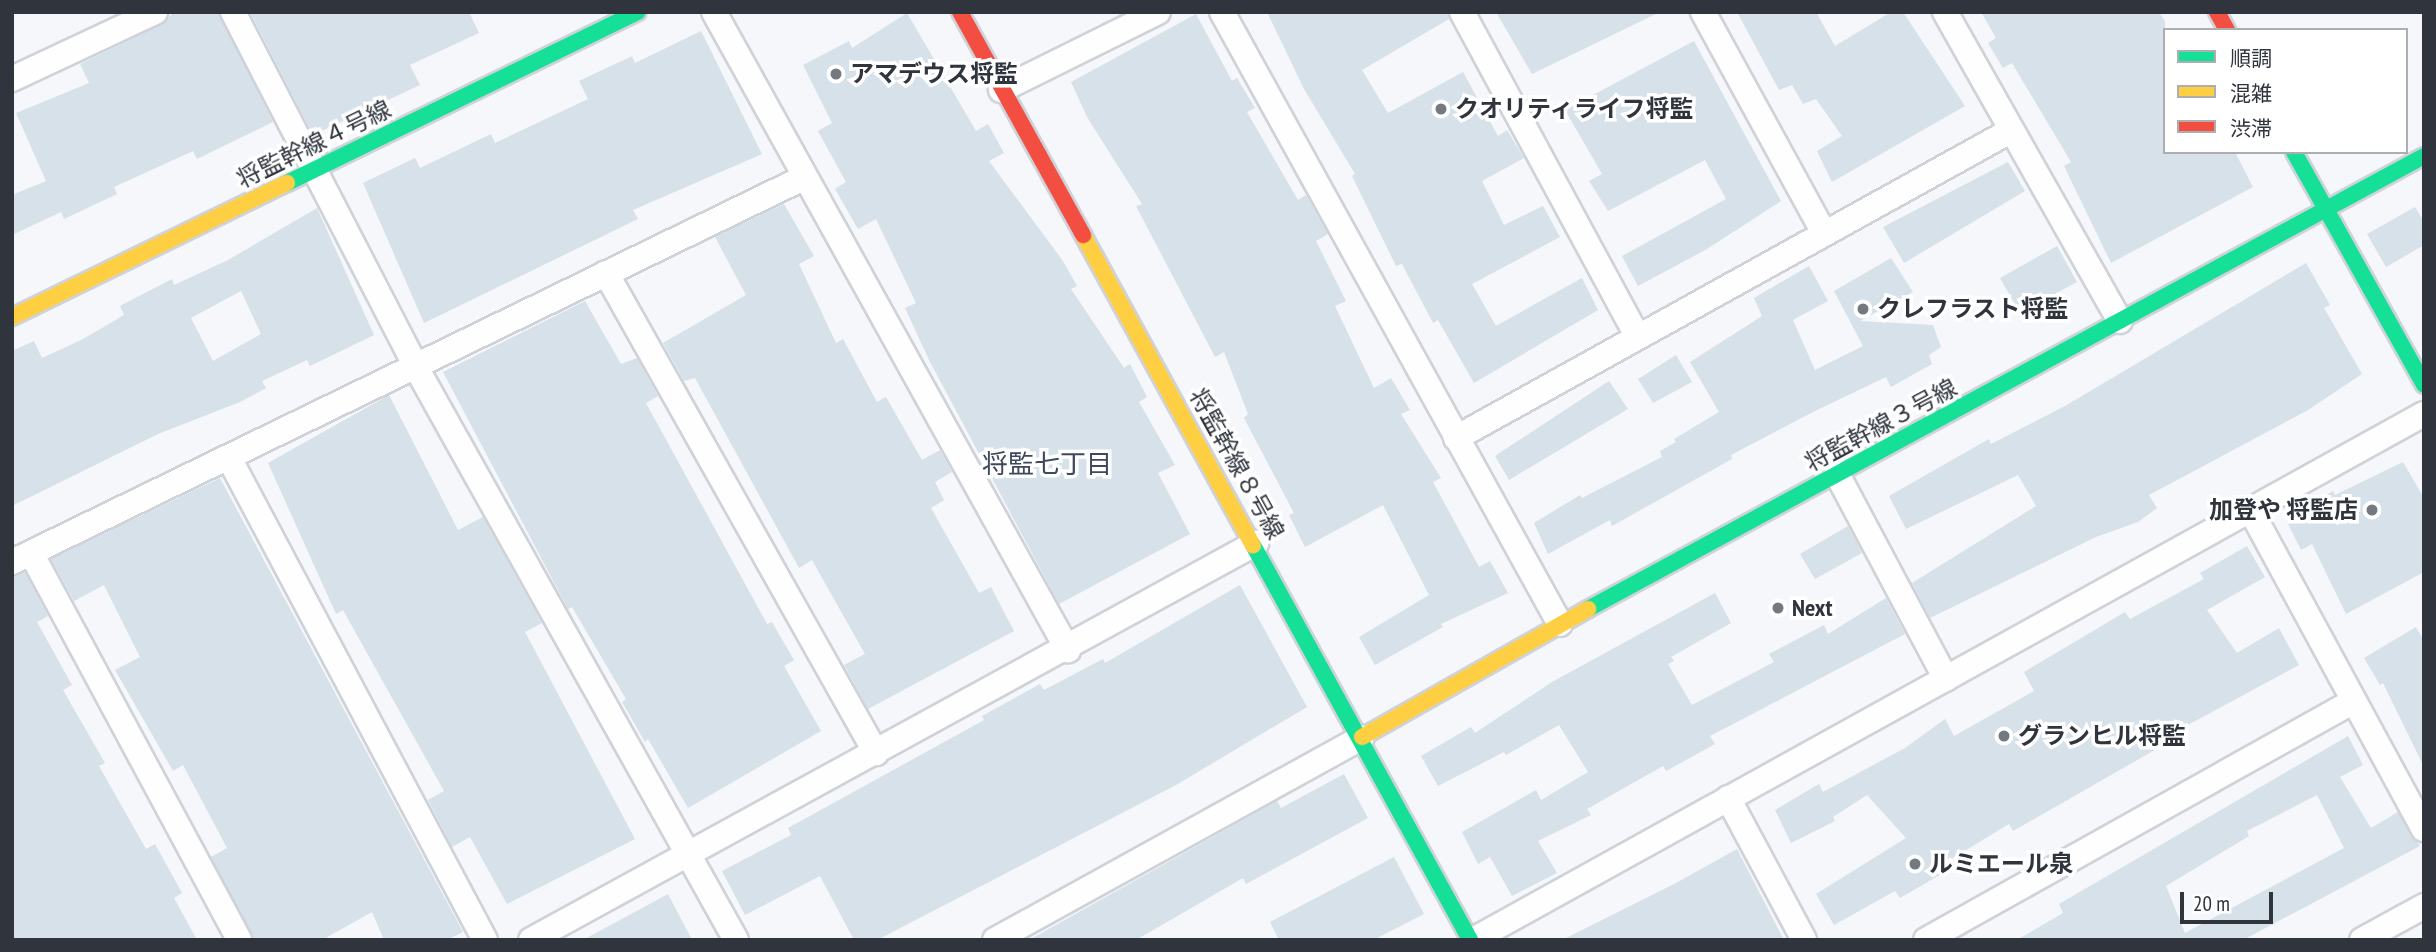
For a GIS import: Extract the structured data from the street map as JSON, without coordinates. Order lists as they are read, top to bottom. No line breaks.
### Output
{"streets":{"street":["将監幹線４号線","将監幹線３号線","将監幹線８号線"]},"crossings":[["将監幹線３号線","将監幹線８号線"]],"districts":["将監七丁目"],"places":["アマデウス将監","クオリティライフ将監","クレフラスト将監","加登や 将監店","Next","グランヒル将監","ルミエール泉"],"legend":["順調","混雑","渋滞"],"scale_bar":"20 m"}
